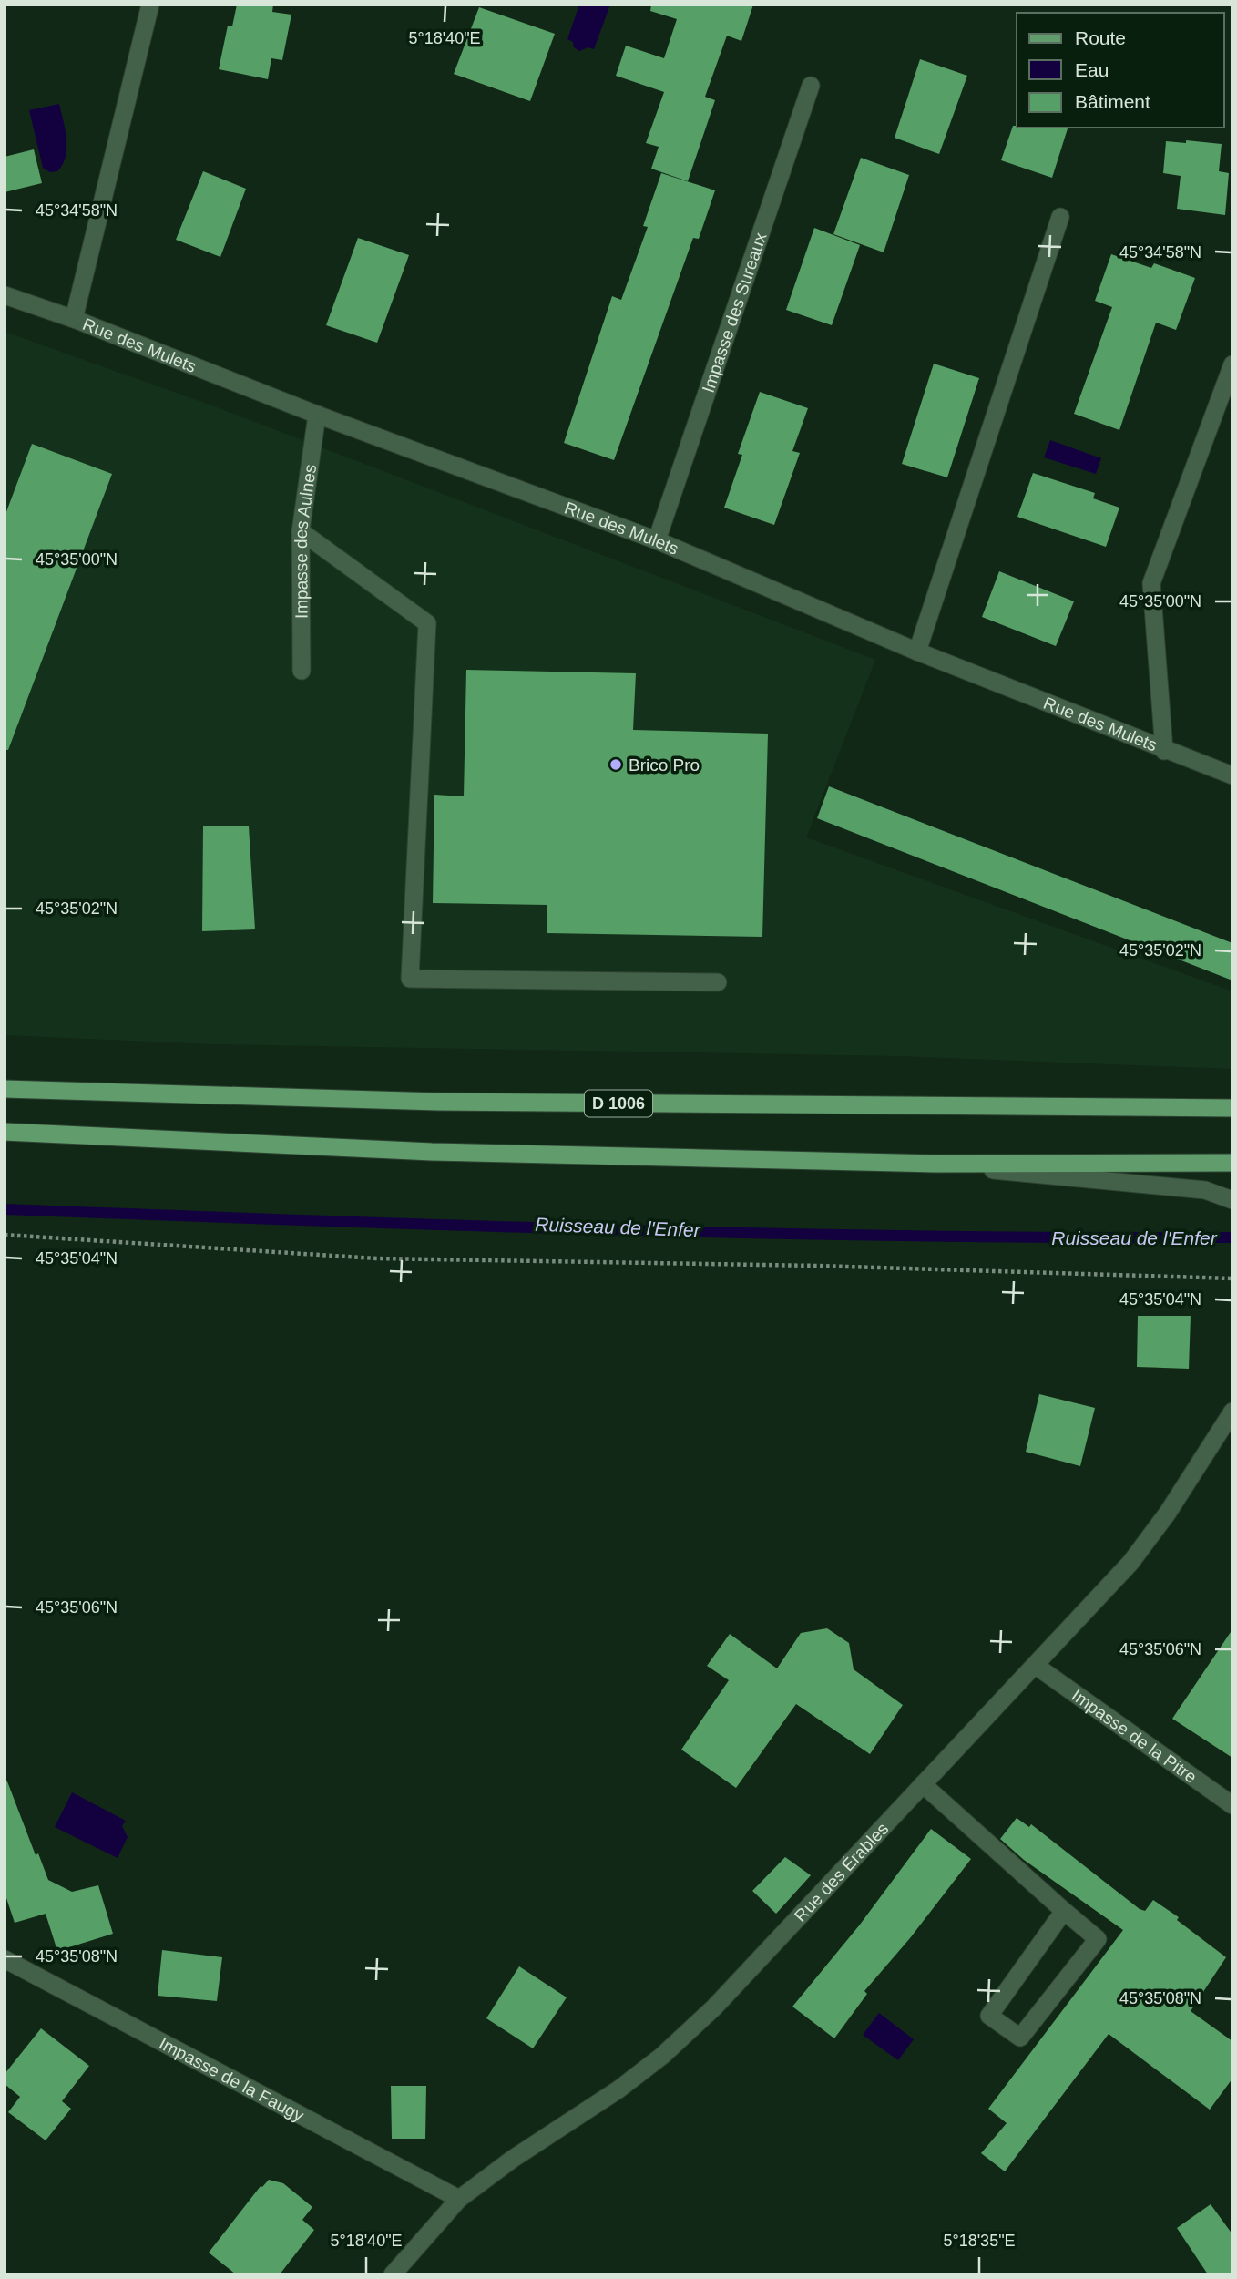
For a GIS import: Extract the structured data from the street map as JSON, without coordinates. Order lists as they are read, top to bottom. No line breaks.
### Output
{"streets":{"main road":["D 1006"],"street":["Impasse des Sureaux","Rue des Mulets","Impasse des Aulnes","Impasse de la Pitre","Rue des Érables","Impasse de la Faugy"]},"crossings":[["Impasse des Sureaux","Rue des Mulets"],["Rue des Mulets","Impasse des Aulnes"],["Impasse de la Pitre","Rue des Érables"],["Rue des Érables","Impasse de la Faugy"]],"water":["Ruisseau de l'Enfer"],"places":["Brico Pro"],"legend":["Route","Eau","Bâtiment"],"coordinates":["5°18'40\"E","45°34'58\"N","45°35'00\"N","45°35'02\"N","45°35'04\"N","45°35'06\"N","45°35'08\"N","5°18'35\"E"]}
